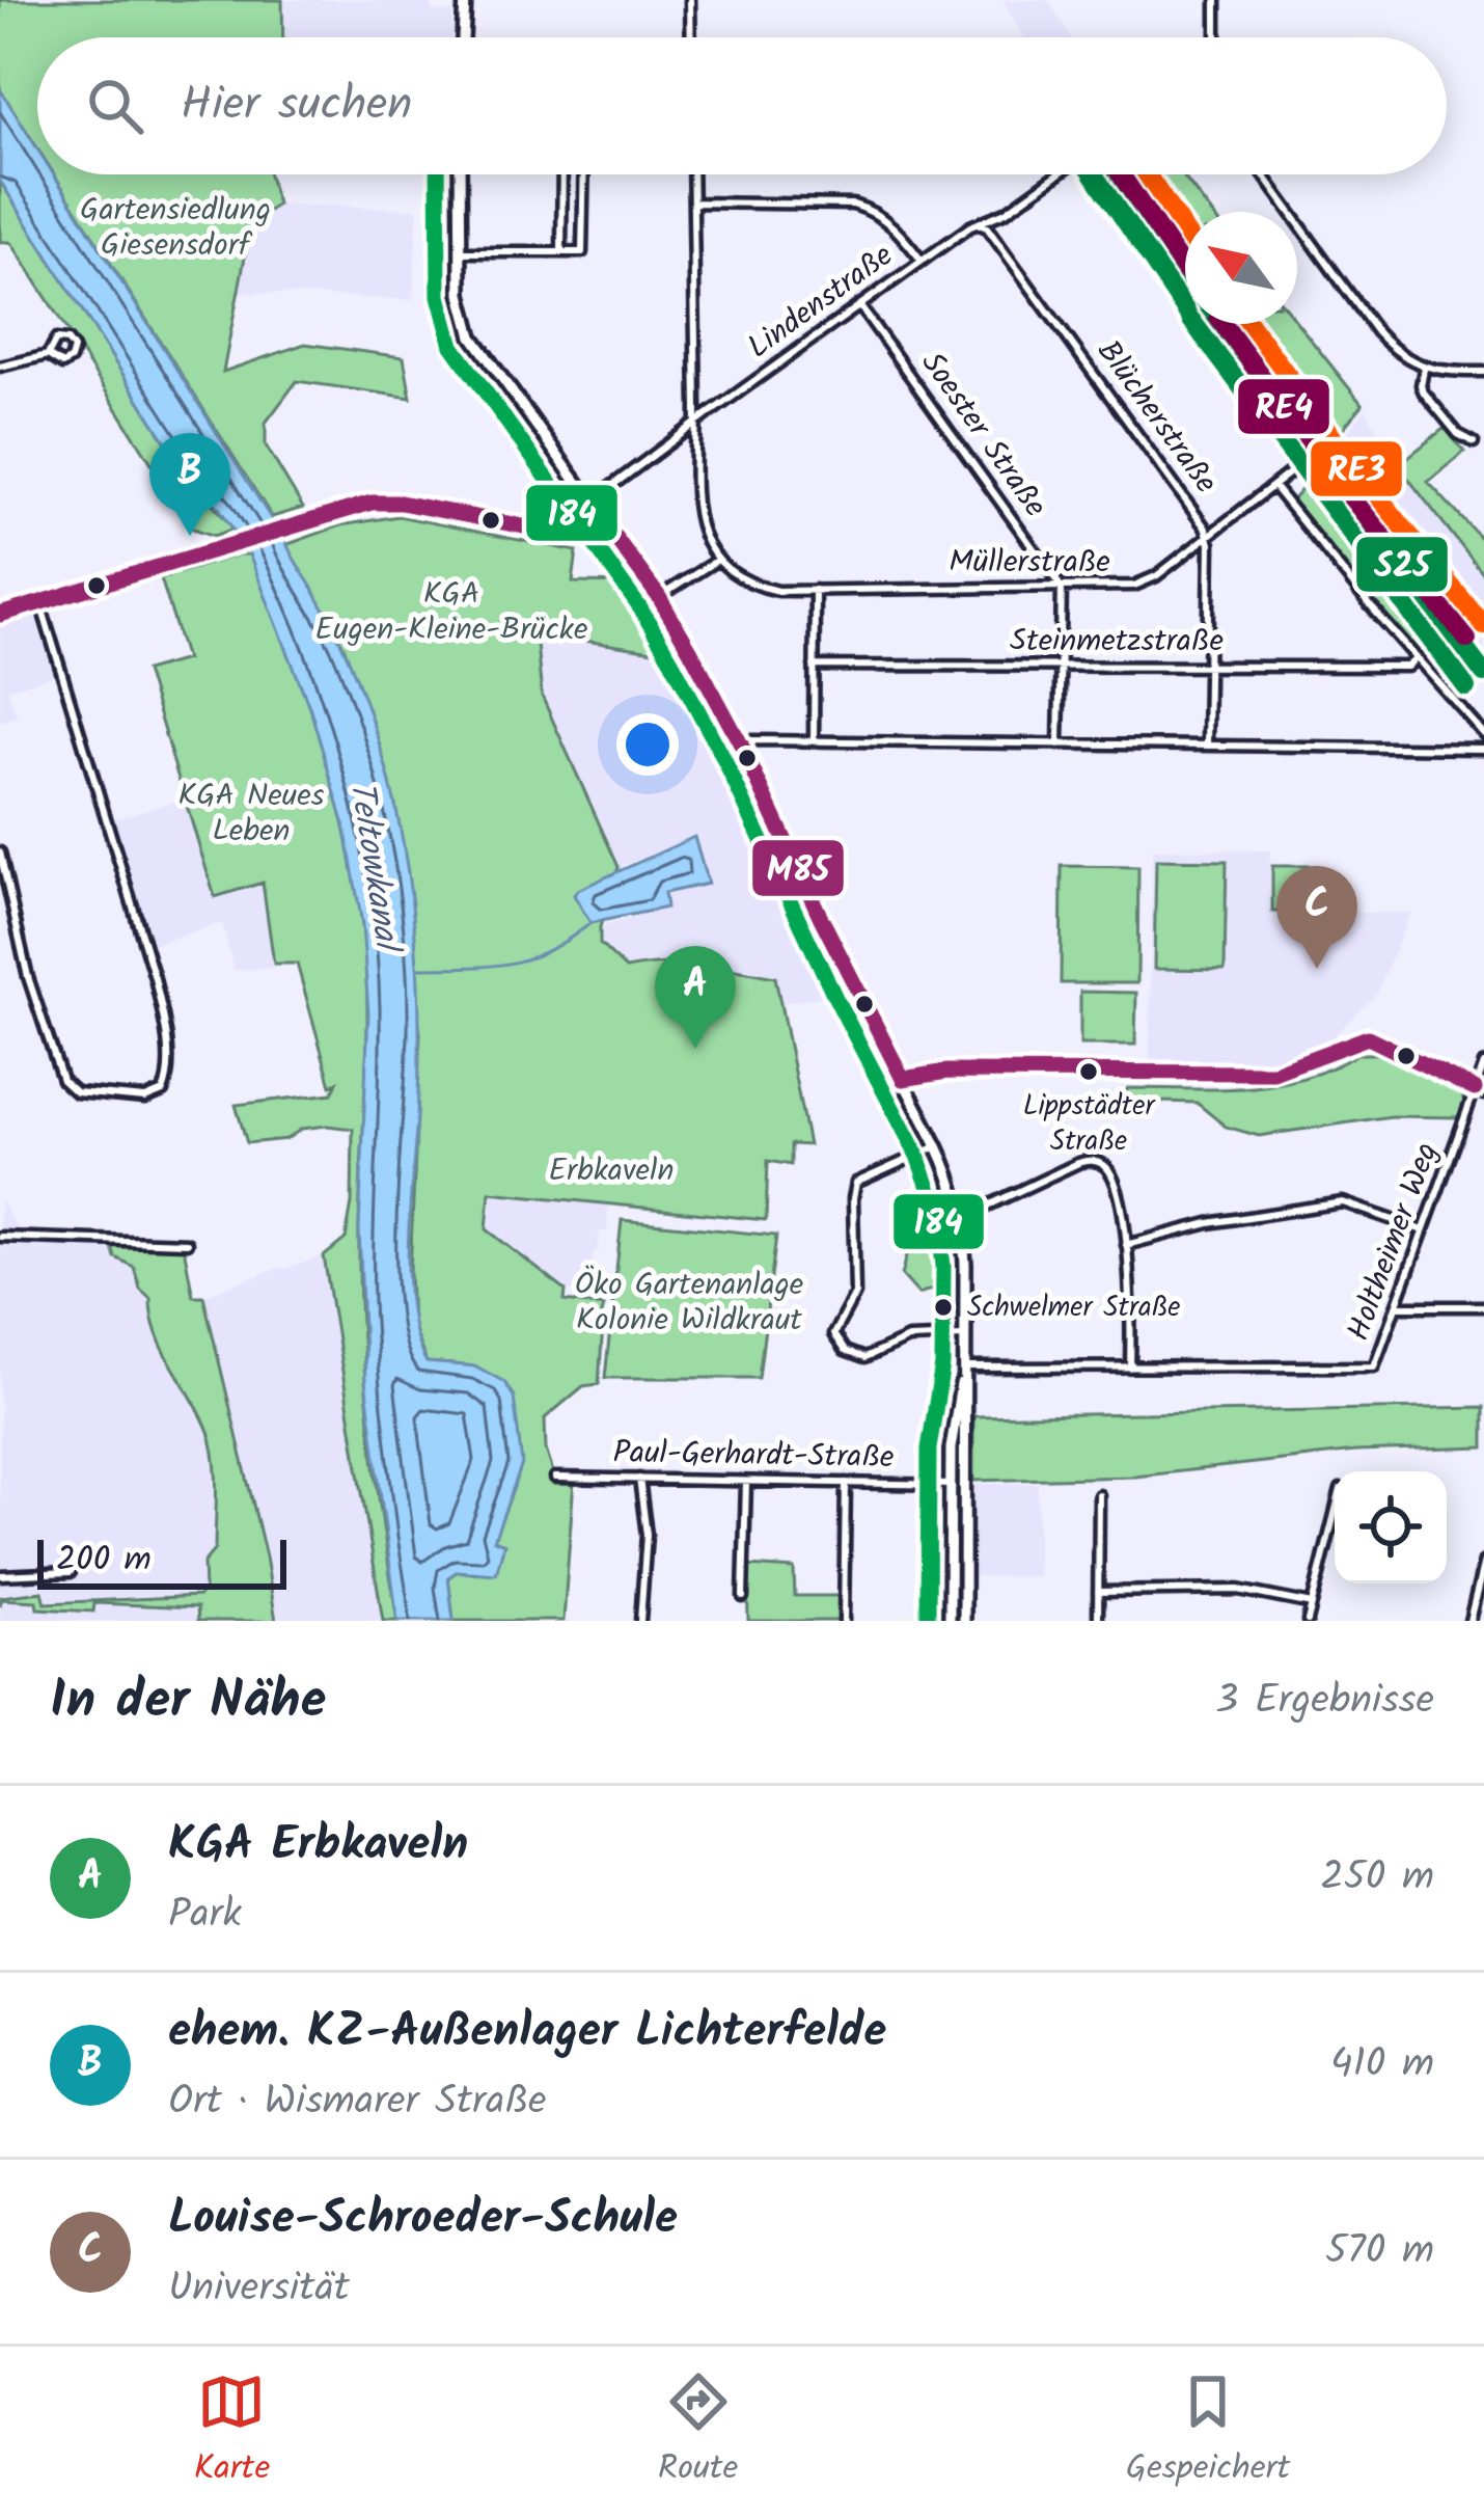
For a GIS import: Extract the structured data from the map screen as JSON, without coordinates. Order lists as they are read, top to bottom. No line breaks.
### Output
{"streets":{"street":["Lindenstraße","Blücherstraße","Soester Straße","Müllerstraße","Steinmetzstraße","Holtheimer Weg","Paul-Gerhardt-Straße"]},"crossings":[["Lindenstraße","Blücherstraße"],["Lindenstraße","Soester Straße"],["Blücherstraße","Müllerstraße"],["Blücherstraße","Steinmetzstraße"],["Soester Straße","Müllerstraße"]],"water":["Teltowkanal"],"parks":["Gartensiedlung Giesensdorf","KGA Eugen-Kleine-Brücke","KGA Neues Leben","Erbkaveln","Öko Gartenanlage Kolonie Wildkraut"],"places":["Lippstädter Straße","Schwelmer Straße"],"lines":["transit line RE3","transit line S25","transit line RE4","transit line 184","transit line M85"],"scale_bar":"200 m","north":"top left","page":{"search":"Hier suchen","pins":["B","C","A"],"scale":"200 m","heading":["In der Nähe","3 Ergebnisse"],"list":[{"mark":"A","name":"KGA Erbkaveln","note":"Park","value":"250 m"},{"mark":"B","name":"ehem. KZ-Außenlager Lichterfelde","note":"Ort · Wismarer Straße","value":"410 m"},{"mark":"C","name":"Louise-Schroeder-Schule","note":"Universität","value":"570 m"}],"nav":["Karte","Route","Gespeichert"]}}
